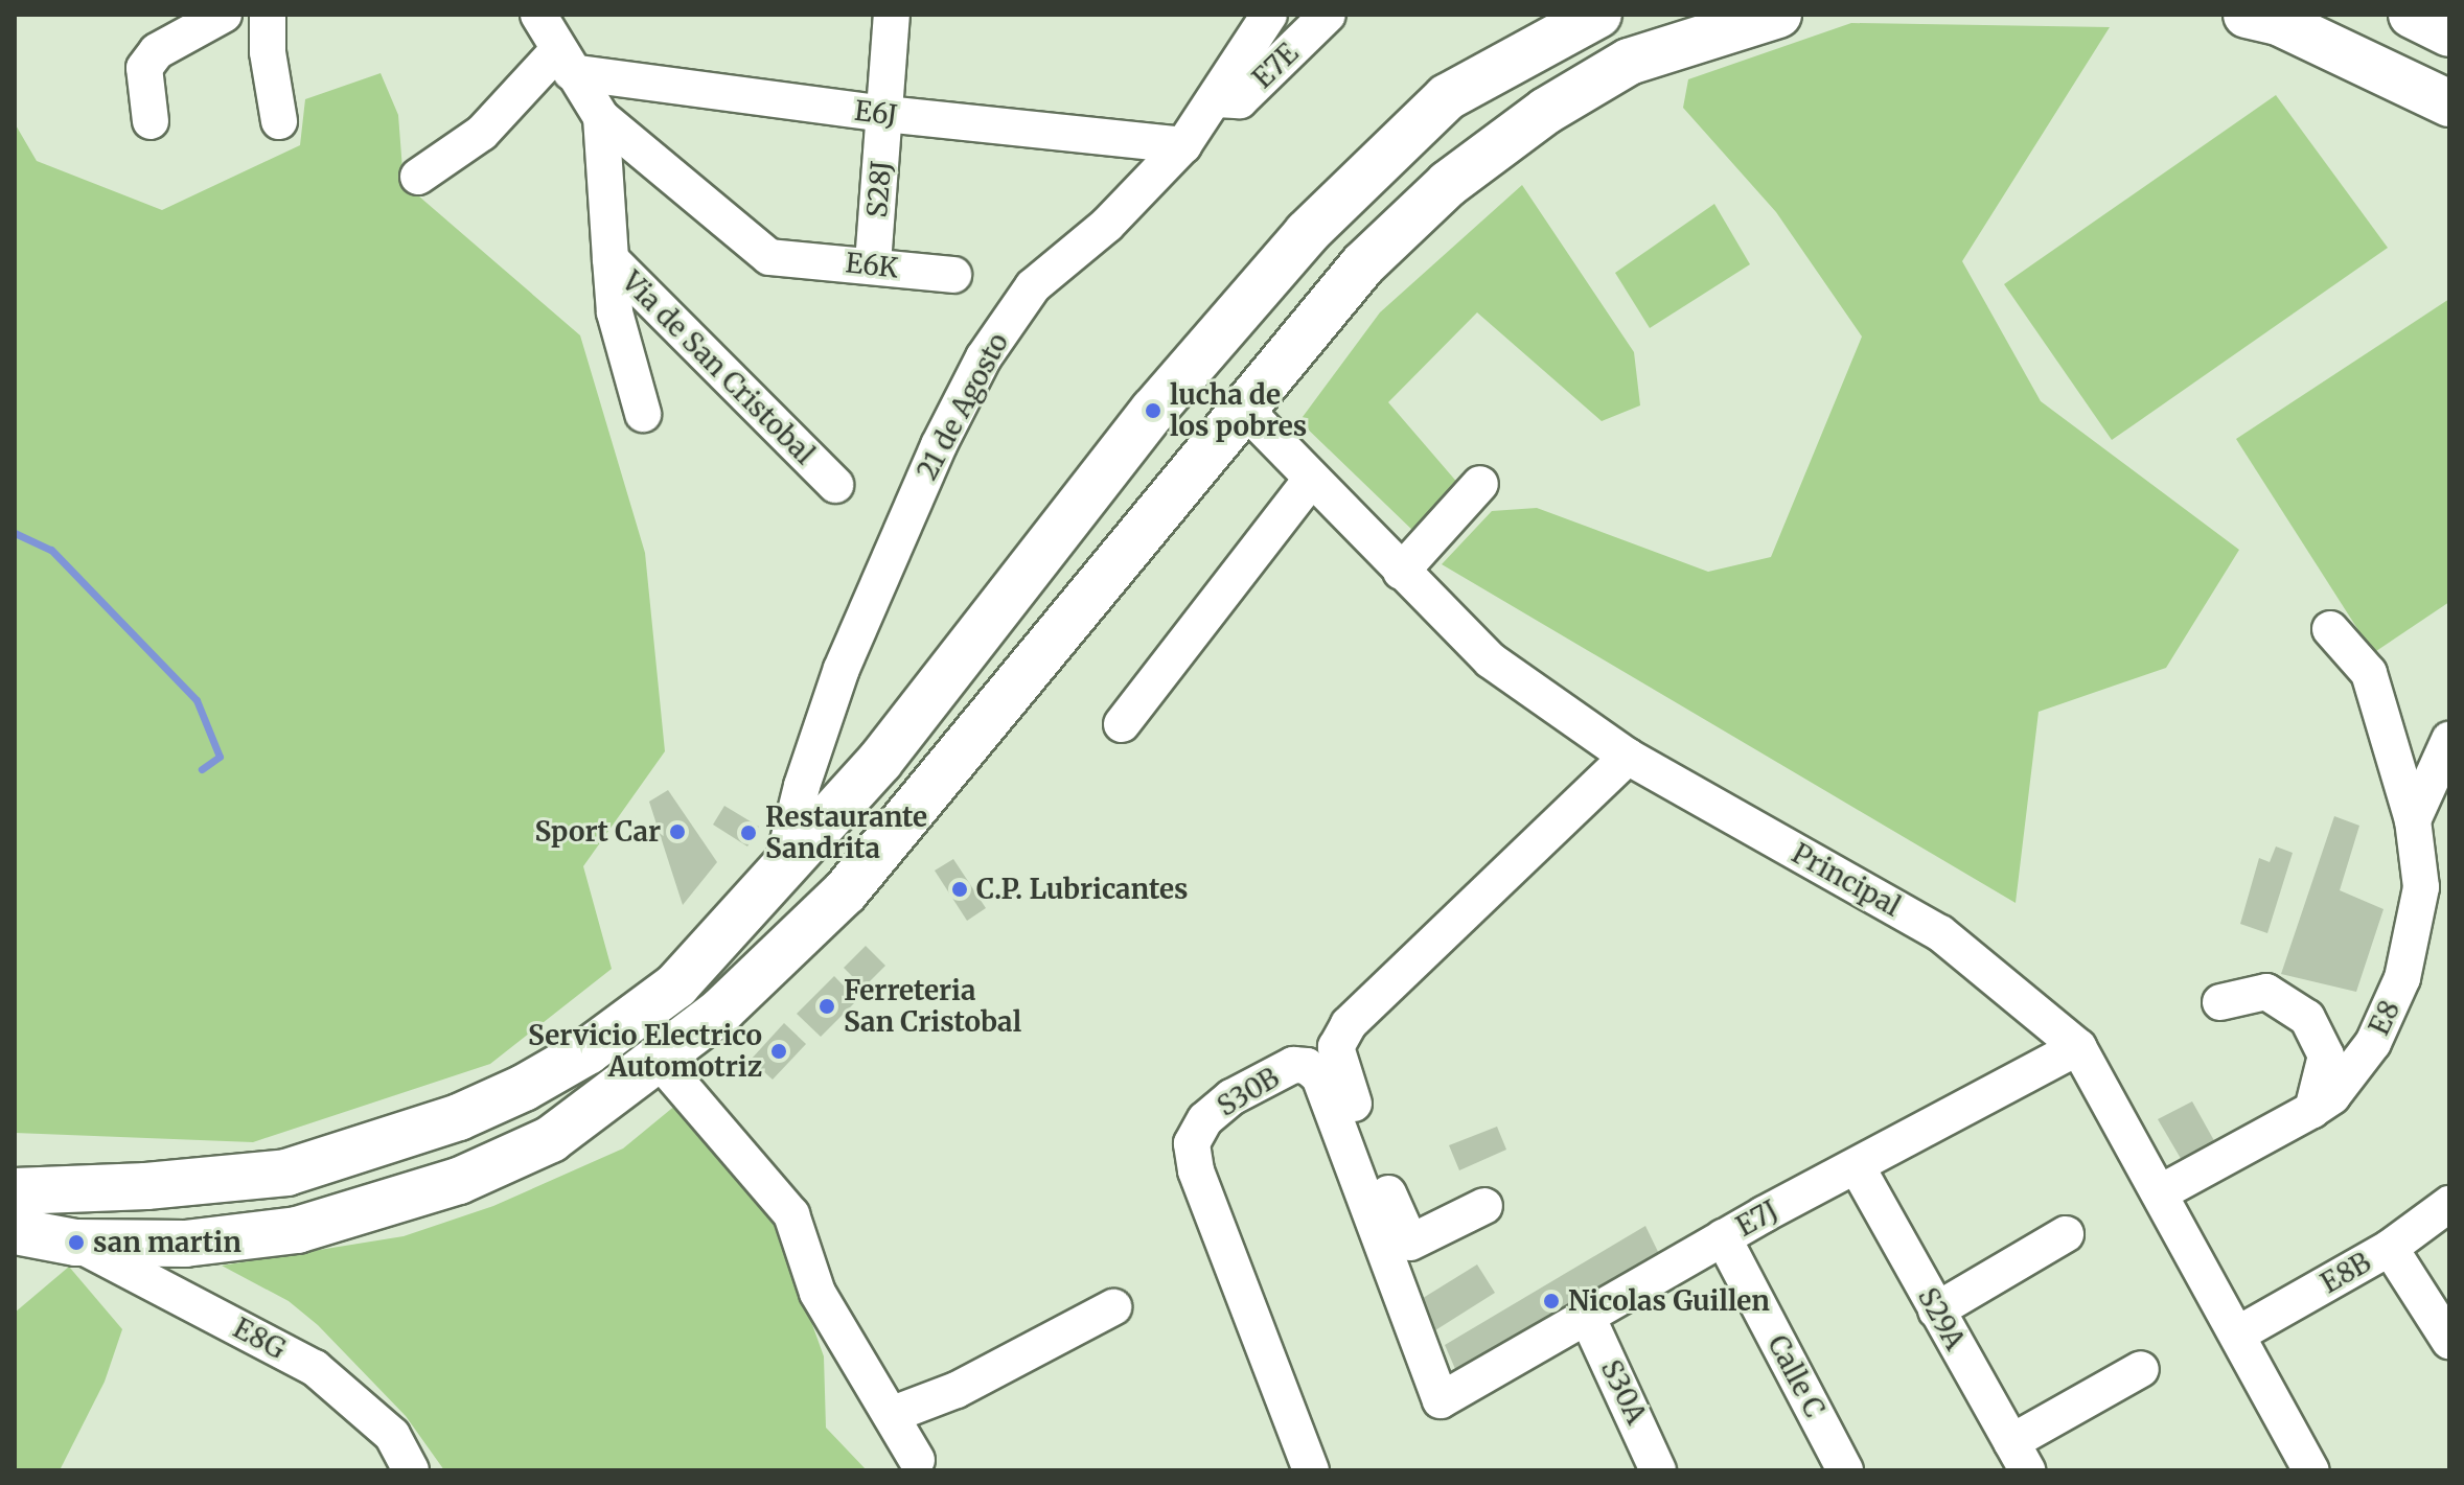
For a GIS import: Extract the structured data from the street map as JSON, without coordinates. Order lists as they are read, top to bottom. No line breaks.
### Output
{"streets":{"street":["E7E","E6J","S28J","E6K","Via de San Cristobal","21 de Agosto","Principal","E8","S30B","E7J","E8B","S29A","E8G","Calle C","S30A"]},"crossings":[["E7E","21 de Agosto"],["E6J","S28J"],["E6J","21 de Agosto"],["S28J","E6K"],["E6K","Via de San Cristobal"],["Principal","E8"],["Principal","E7J"],["Principal","E8B"],["S30B","E7J"],["E7J","S29A"],["E7J","Calle C"],["E7J","S30A"]],"places":["lucha de los pobres","Sport Car","Restaurante Sandrita","C.P. Lubricantes","Ferreteria San Cristobal","Servicio Electrico Automotriz","san martin","Nicolas Guillen"]}
